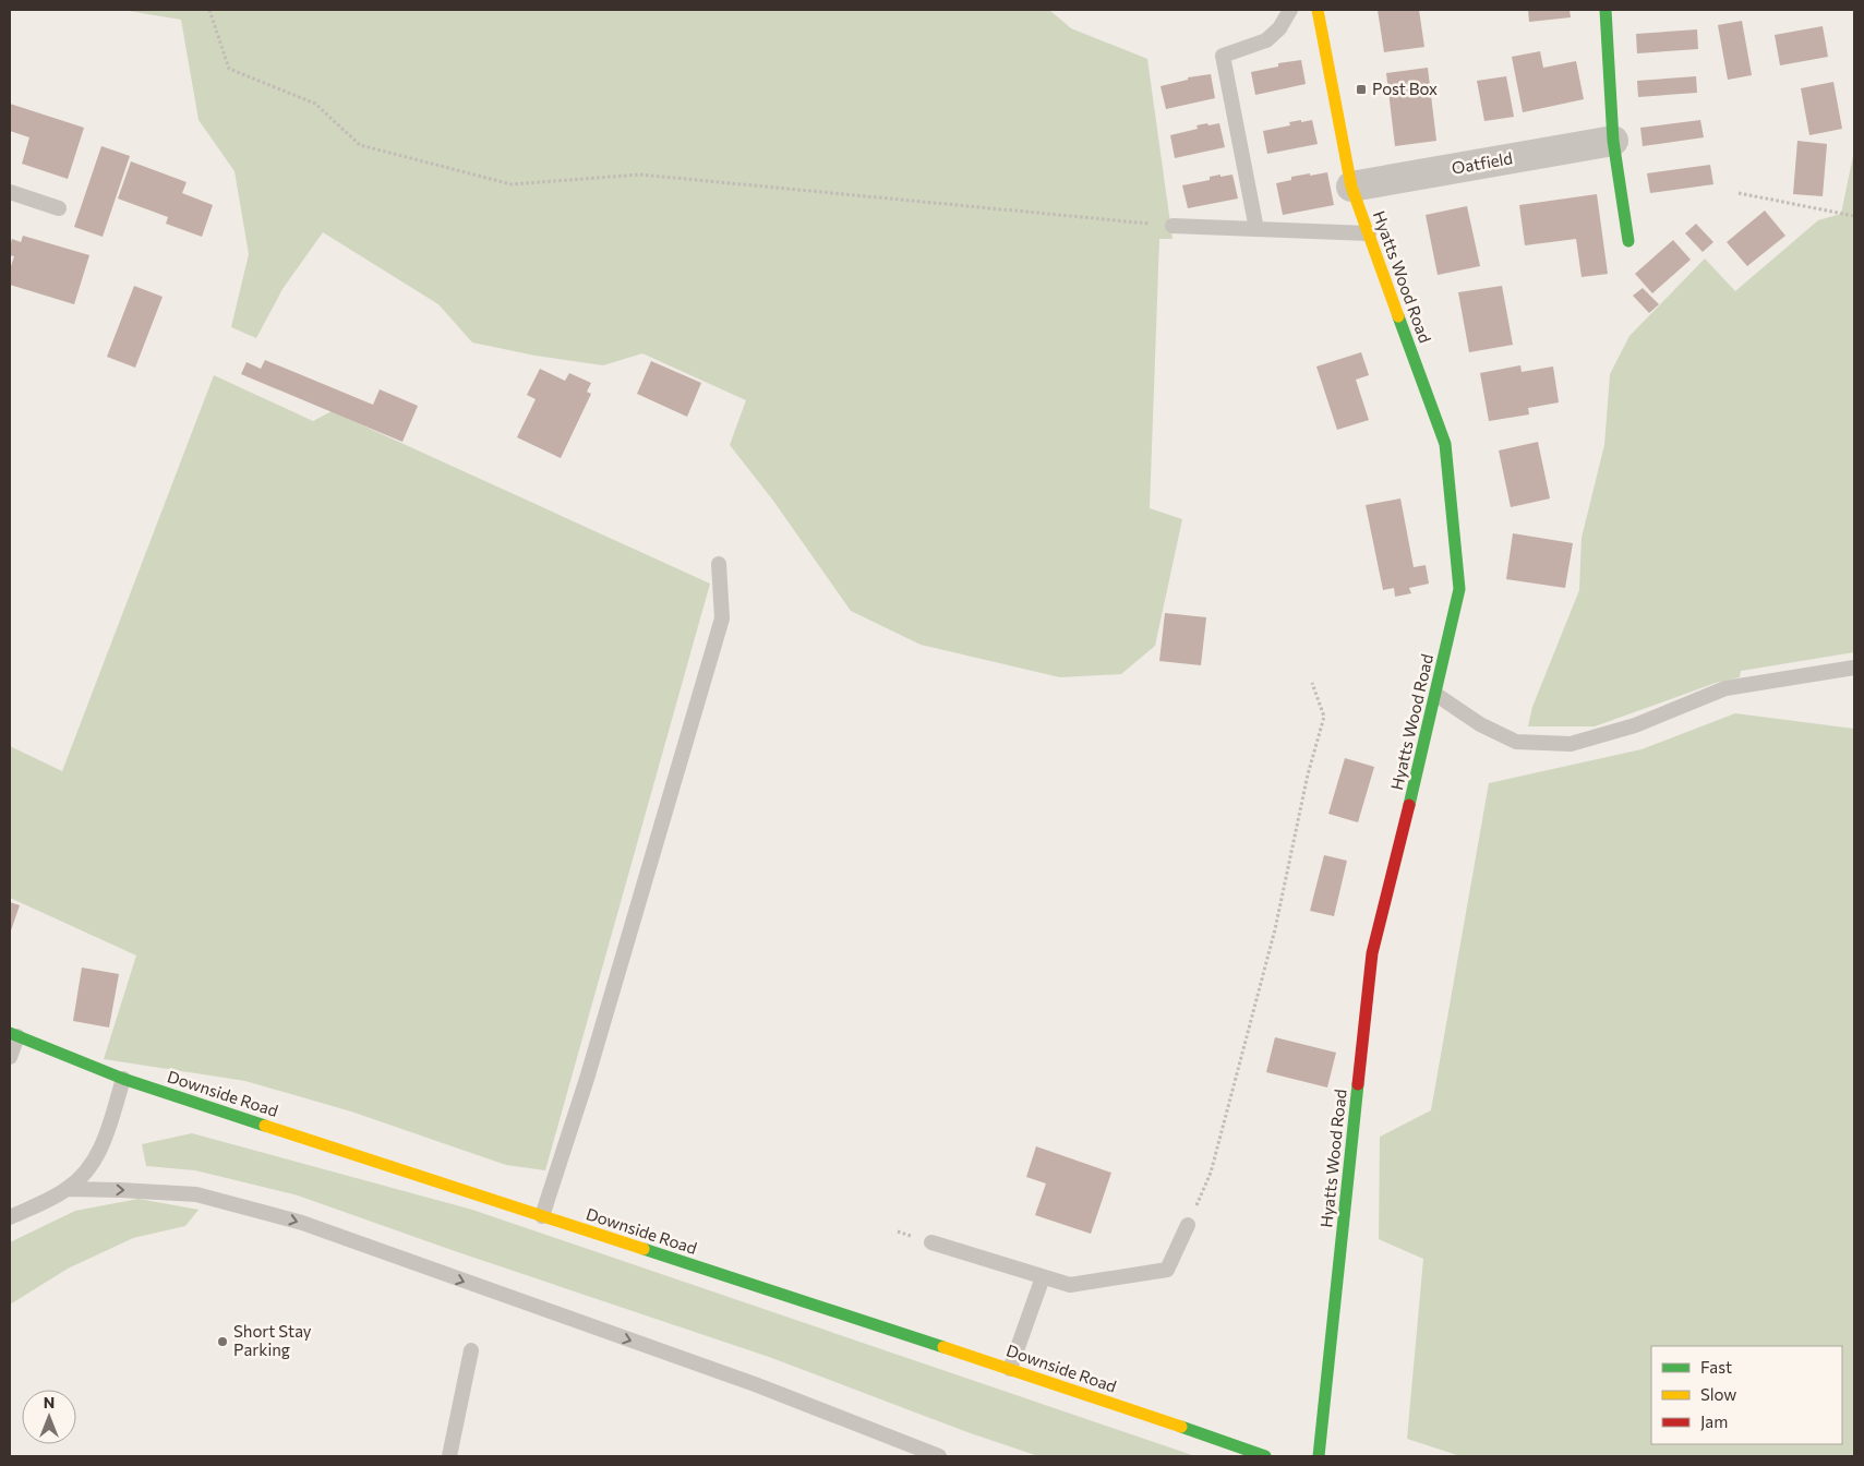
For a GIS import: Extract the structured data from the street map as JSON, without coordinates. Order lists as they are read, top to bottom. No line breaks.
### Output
{"streets":{"street":["Oatfield","Hyatts Wood Road","Downside Road"]},"crossings":[["Oatfield","Hyatts Wood Road"]],"places":{"transit":["Post Box"],"other":["Short Stay Parking"]},"legend":["Fast","Slow","Jam"],"north":"top"}
